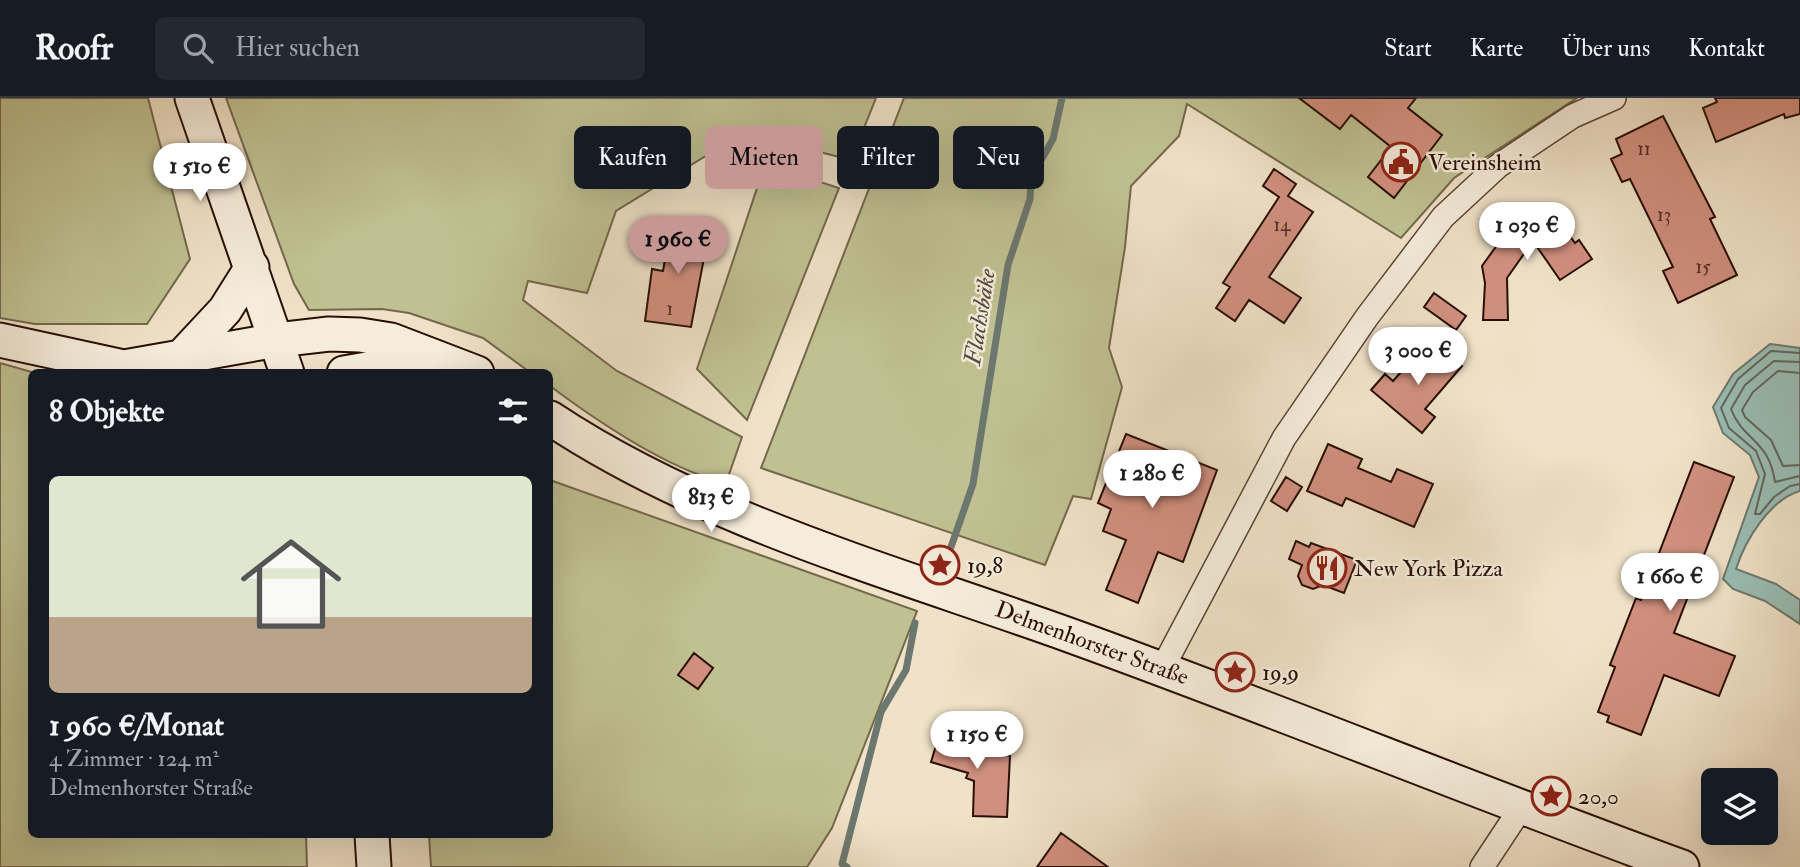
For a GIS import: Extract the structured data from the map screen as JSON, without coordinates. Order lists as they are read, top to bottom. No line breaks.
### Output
{"streets":{"main road":["Delmenhorster Straße"]},"water":["Flachsbäke"],"places":{"public building":["Vereinsheim"],"place":["19,8","19,9","20,0"],"restaurant":["New York Pizza"]},"house_numbers":["11","13","14","15","1"],"page":{"header":"Roofr","search":"Hier suchen","nav":["Start","Karte","Über uns","Kontakt"],"chip":["Kaufen","Mieten","Filter","Neu"],"price":["1 510 €","1 030 €","1 960 €","3 000 €","1 280 €","813 €","1 660 €","1 150 €"],"heading":"8 Objekte","list":[{"name":"1 960 €/Monat","note":"4 Zimmer · 124 m² · Delmenhorster Straße"}]}}
